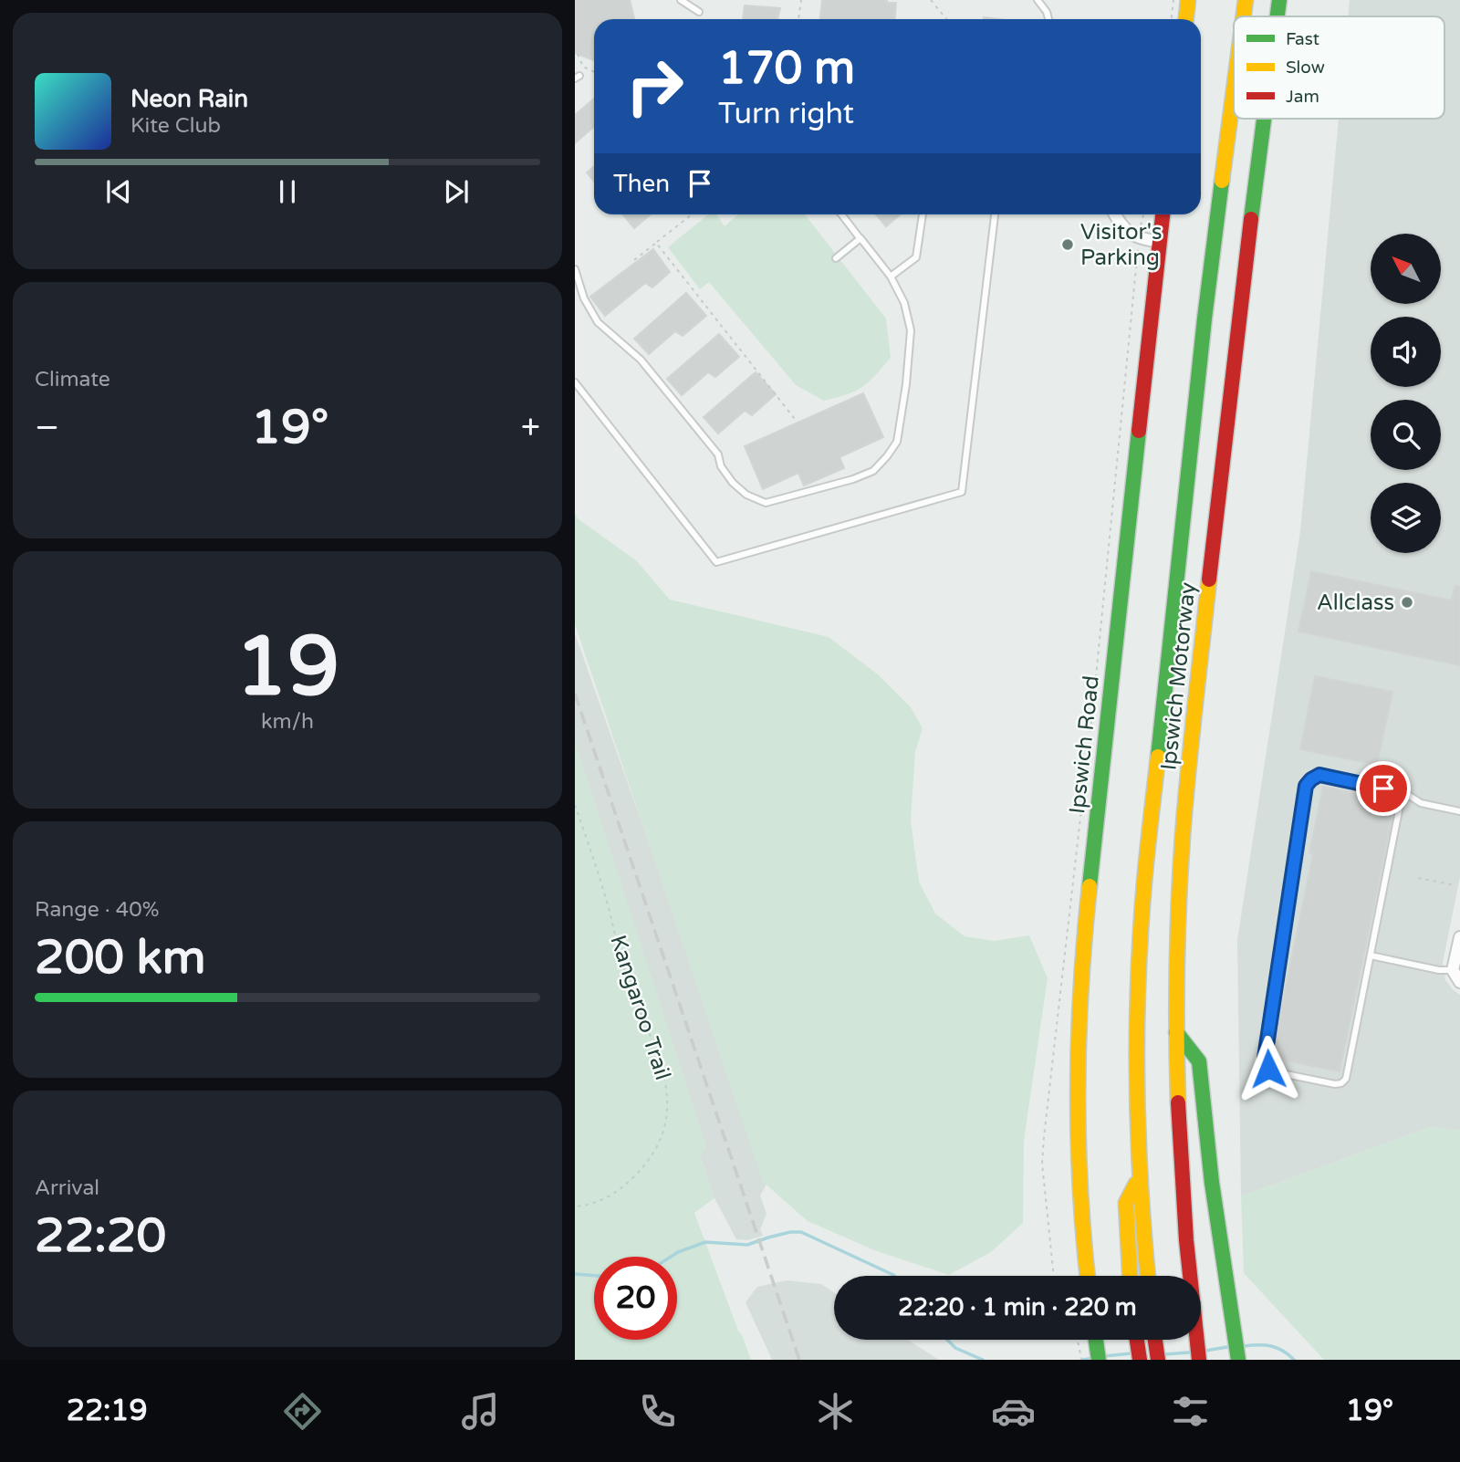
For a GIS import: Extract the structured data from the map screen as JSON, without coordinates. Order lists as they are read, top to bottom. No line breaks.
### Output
{"streets":{"main road":["Ipswich Motorway","Ipswich Road"],"path":["Kangaroo Trail"]},"places":["Visitor's Parking","Allclass"],"legend":["Fast","Slow","Jam"],"north":"top left","page":{"turn":["170 m","Turn right"],"song":["Neon Rain","Kite Club"],"then":"Then","tile":["Climate",["19","km/h"],["Range · 40%","200 km"],["Arrival","22:20"]],"heat":["−","19°","+"],"limit":"20","trip":"22:20 · 1 min · 220 m","tabs":["22:19","19°"]}}
